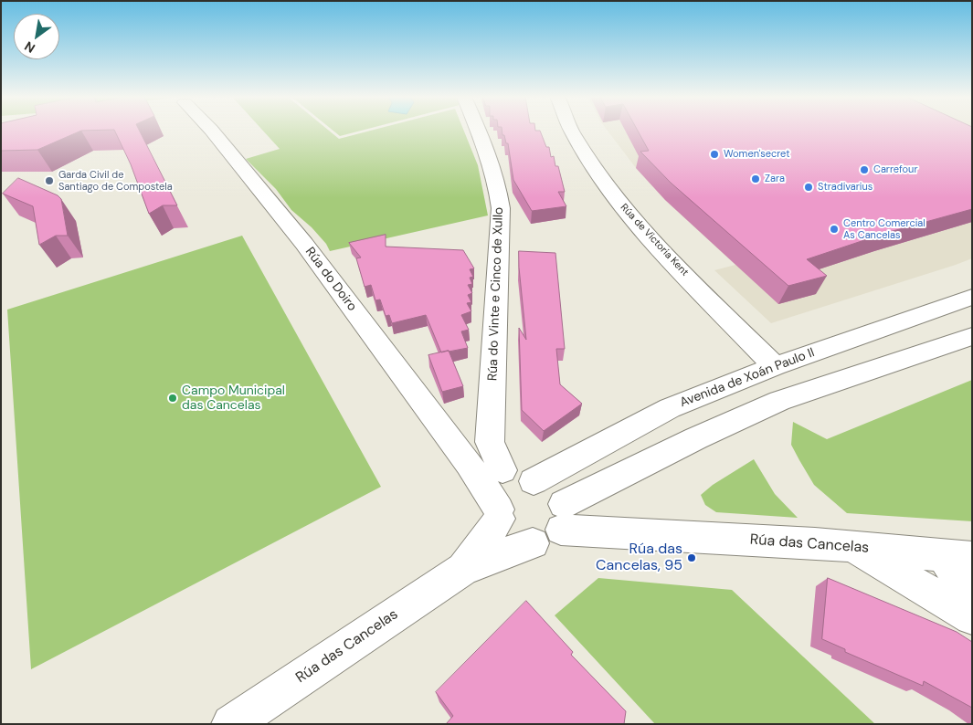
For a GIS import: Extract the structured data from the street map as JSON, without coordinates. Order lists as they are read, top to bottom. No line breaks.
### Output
{"streets":{"street":["Rúa de Victoria Kent","Rúa do Doiro","Rúa do Vinte e Cinco de Xullo","Avenida de Xoán Paulo II","Rúa das Cancelas"]},"crossings":[["Rúa de Victoria Kent","Avenida de Xoán Paulo II"],["Rúa do Doiro","Avenida de Xoán Paulo II"],["Rúa do Doiro","Rúa das Cancelas"],["Rúa do Vinte e Cinco de Xullo","Avenida de Xoán Paulo II"],["Avenida de Xoán Paulo II","Rúa das Cancelas"]],"places":["Women'secret","Carrefour","Zara","Garda Civil de Santiago de Compostela","Stradivarius","Centro Comercial As Cancelas","Campo Municipal das Cancelas","Rúa das Cancelas, 95"],"north":"bottom left"}
